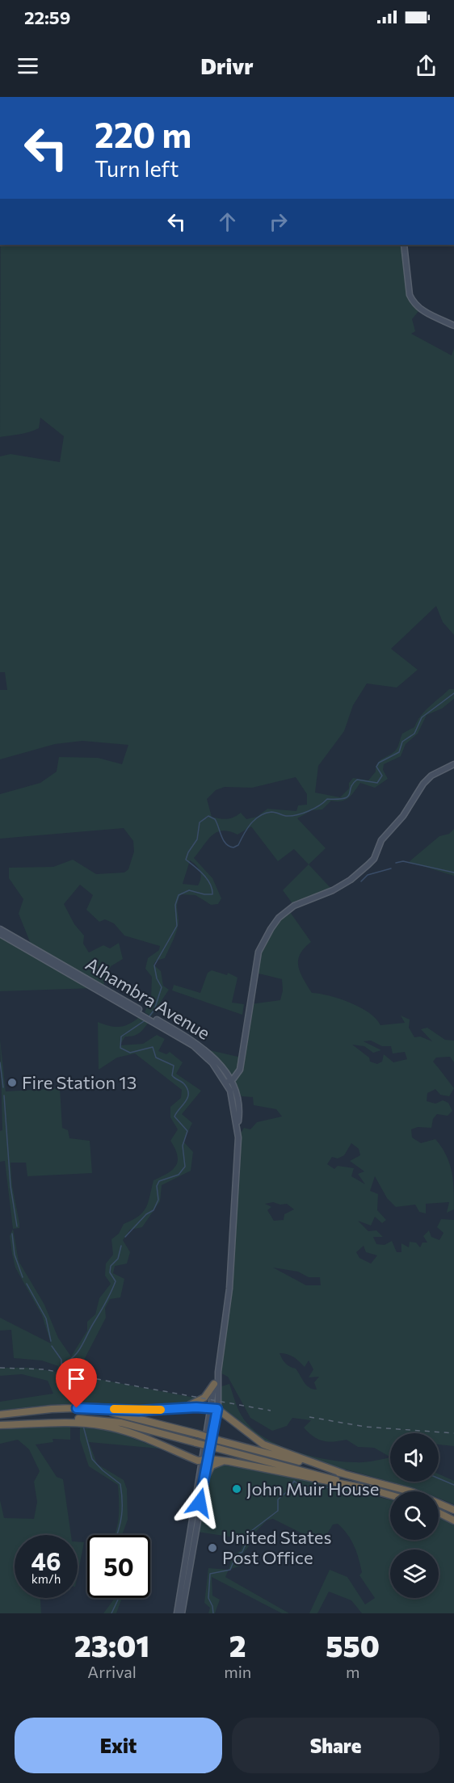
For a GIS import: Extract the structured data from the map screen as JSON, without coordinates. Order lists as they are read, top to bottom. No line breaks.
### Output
{"streets":{"main road":["Alhambra Avenue"]},"places":["Fire Station 13","John Muir House","United States Post Office"],"page":{"status":"22:59","header":"Drivr","turn":["220 m","Turn left"],"speed":"46 km/h","limit":"50","eta":["23:01","Arrival","2","min","550","m"],"buttons":["Exit","Share"]}}
